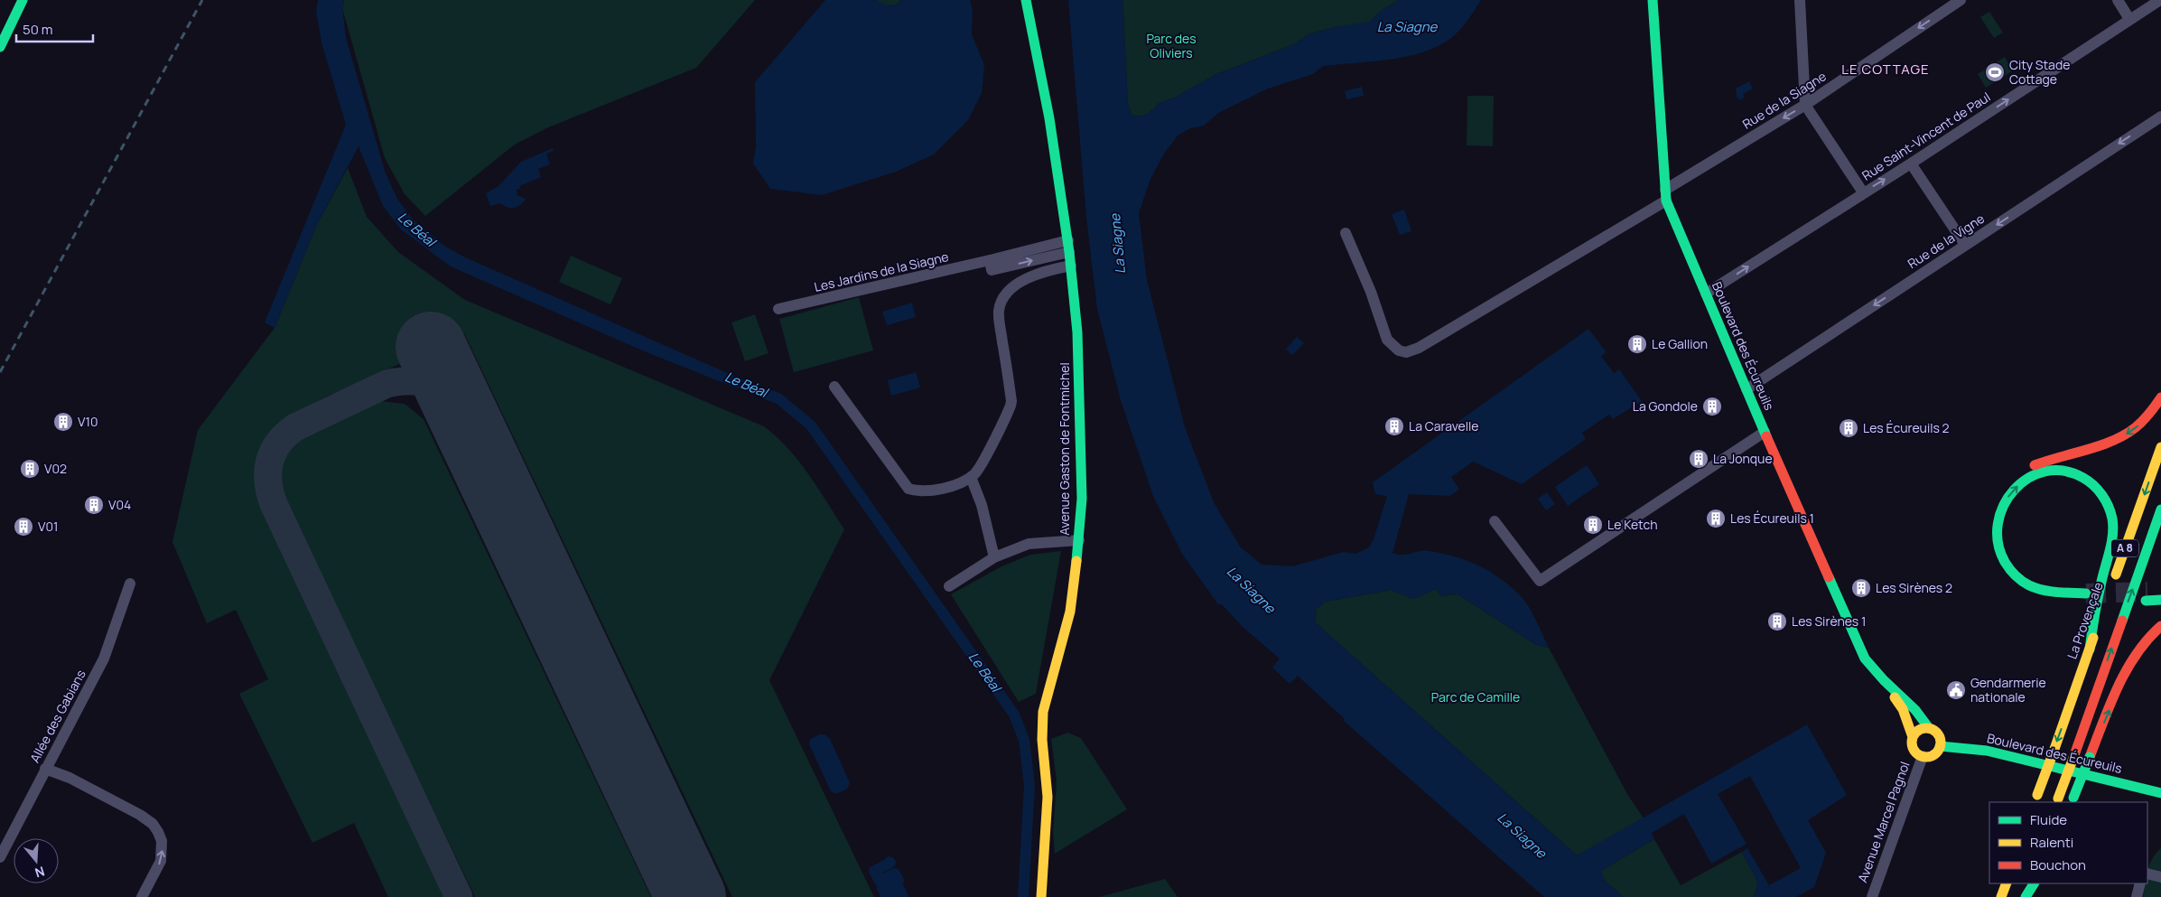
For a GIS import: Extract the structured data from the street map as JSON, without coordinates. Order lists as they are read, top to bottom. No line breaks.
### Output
{"streets":{"main road":["Boulevard des Écureuils","Avenue Gaston de Fontmichel","A 8","La Provençale"],"street":["Rue de la Siagne","Rue Saint-Vincent de Paul","Rue de la Vigne","Les Jardins de la Siagne","Allée des Gabians","Avenue Marcel Pagnol"]},"crossings":[["Rue de la Siagne","Boulevard des Écureuils"],["Rue Saint-Vincent de Paul","Boulevard des Écureuils"],["Rue de la Vigne","Boulevard des Écureuils"],["Les Jardins de la Siagne","Avenue Gaston de Fontmichel"],["Boulevard des Écureuils","Avenue Marcel Pagnol"]],"one_way":["Rue de la Siagne","Rue Saint-Vincent de Paul","Rue de la Vigne"],"districts":["LE COTTAGE"],"water":["La Siagne","Le Béal"],"parks":["Parc des Oliviers","Parc de Camille"],"places":{"sports":["City Stade Cottage"],"building":["Le Gallion","La Gondole","V10","La Caravelle","Les Écureuils 2","La Jonque","V02","V04","Les Écureuils 1","Le Ketch","V01","Les Sirènes 2","Les Sirènes 1"],"public building":["Gendarmerie nationale"]},"legend":["Fluide","Ralenti","Bouchon"],"scale_bar":"50 m","north":"bottom"}
